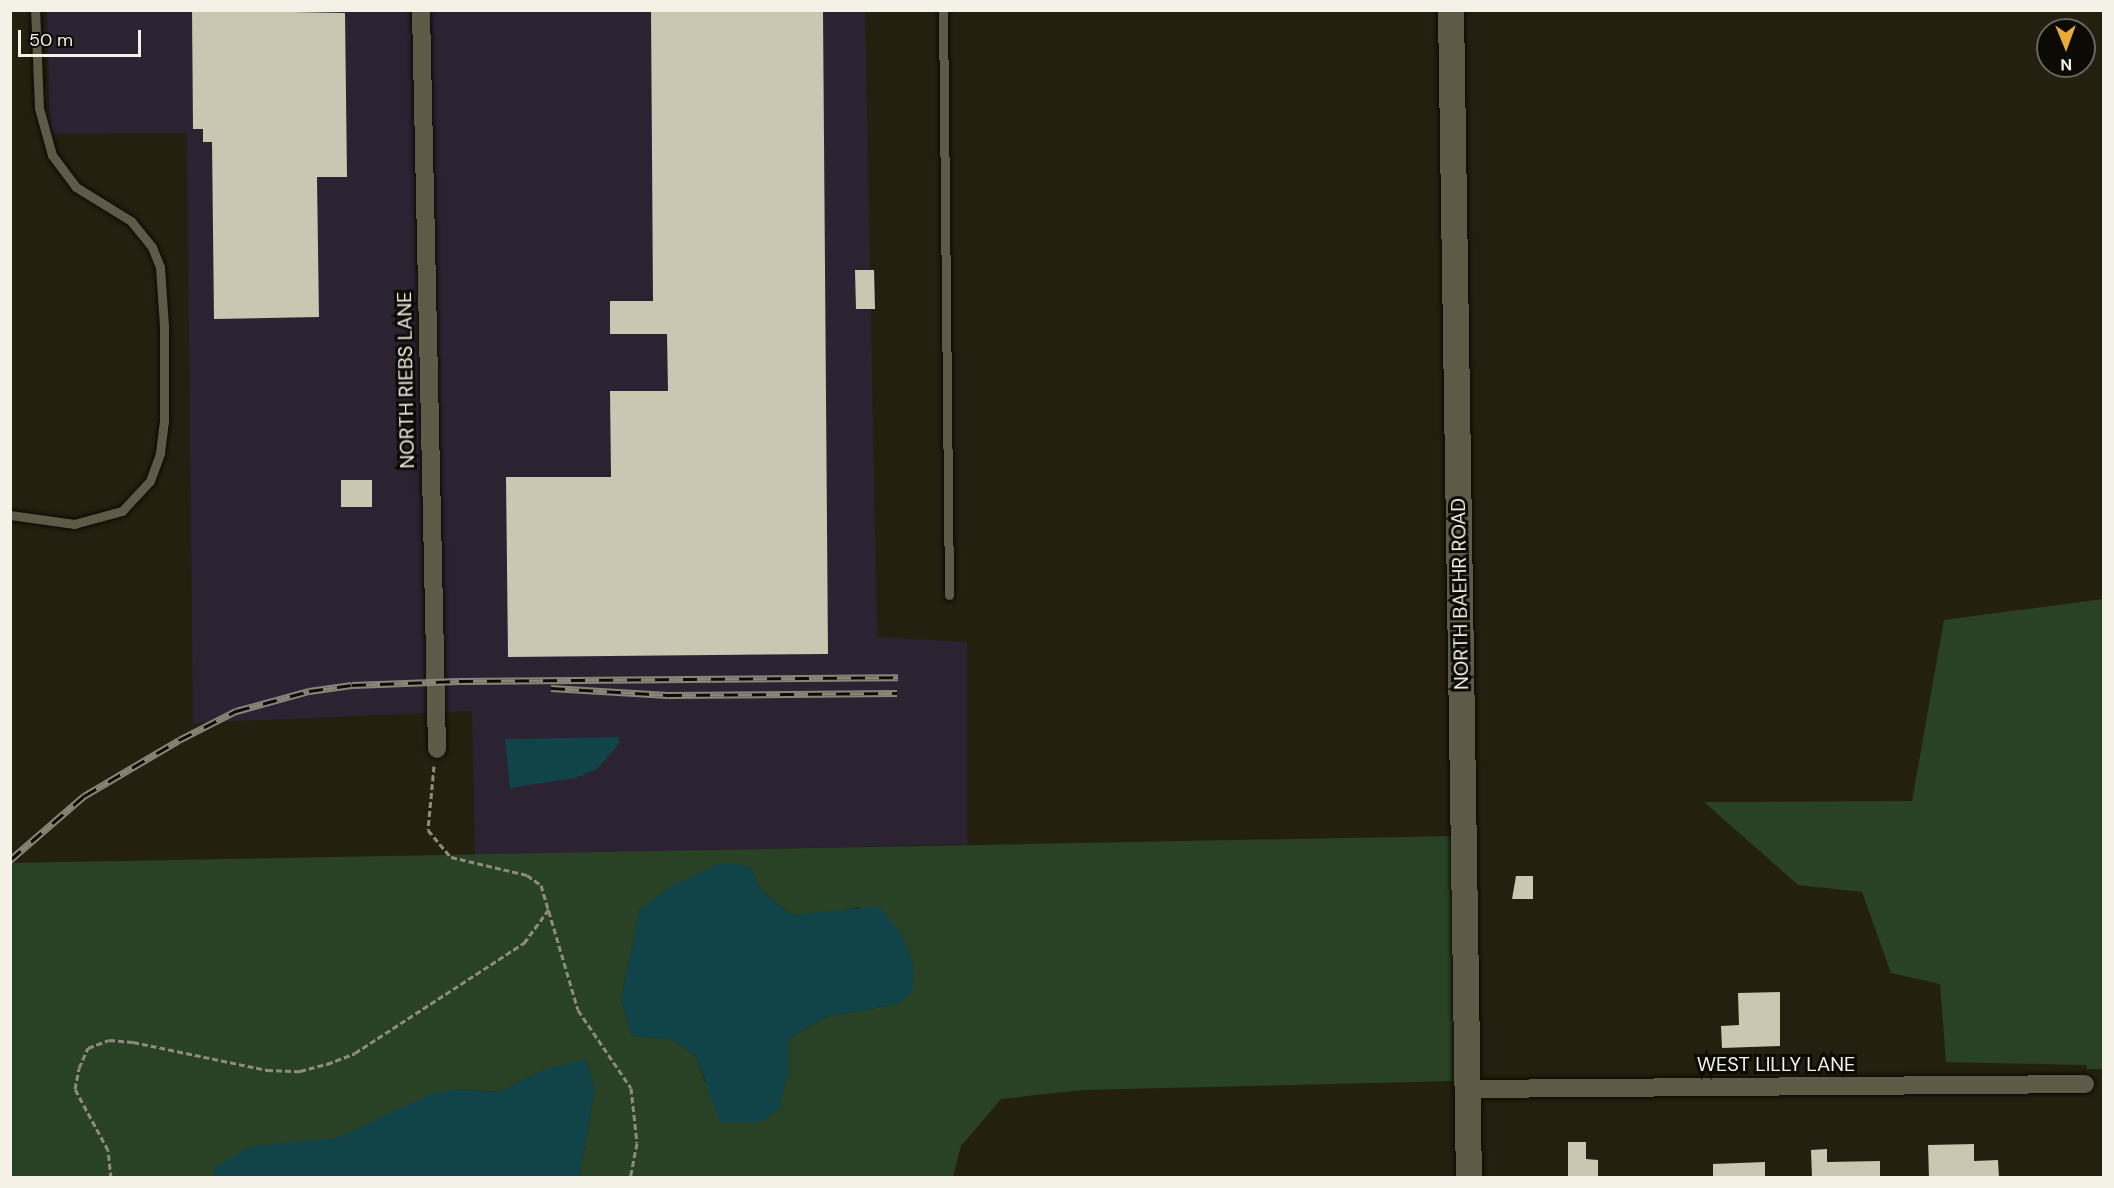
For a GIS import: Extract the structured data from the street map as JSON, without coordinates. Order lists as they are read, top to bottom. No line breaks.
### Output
{"streets":{"street":["NORTH RIEBS LANE","NORTH BAEHR ROAD","WEST LILLY LANE"]},"crossings":[["NORTH BAEHR ROAD","WEST LILLY LANE"]],"scale_bar":"50 m","north":"bottom"}
